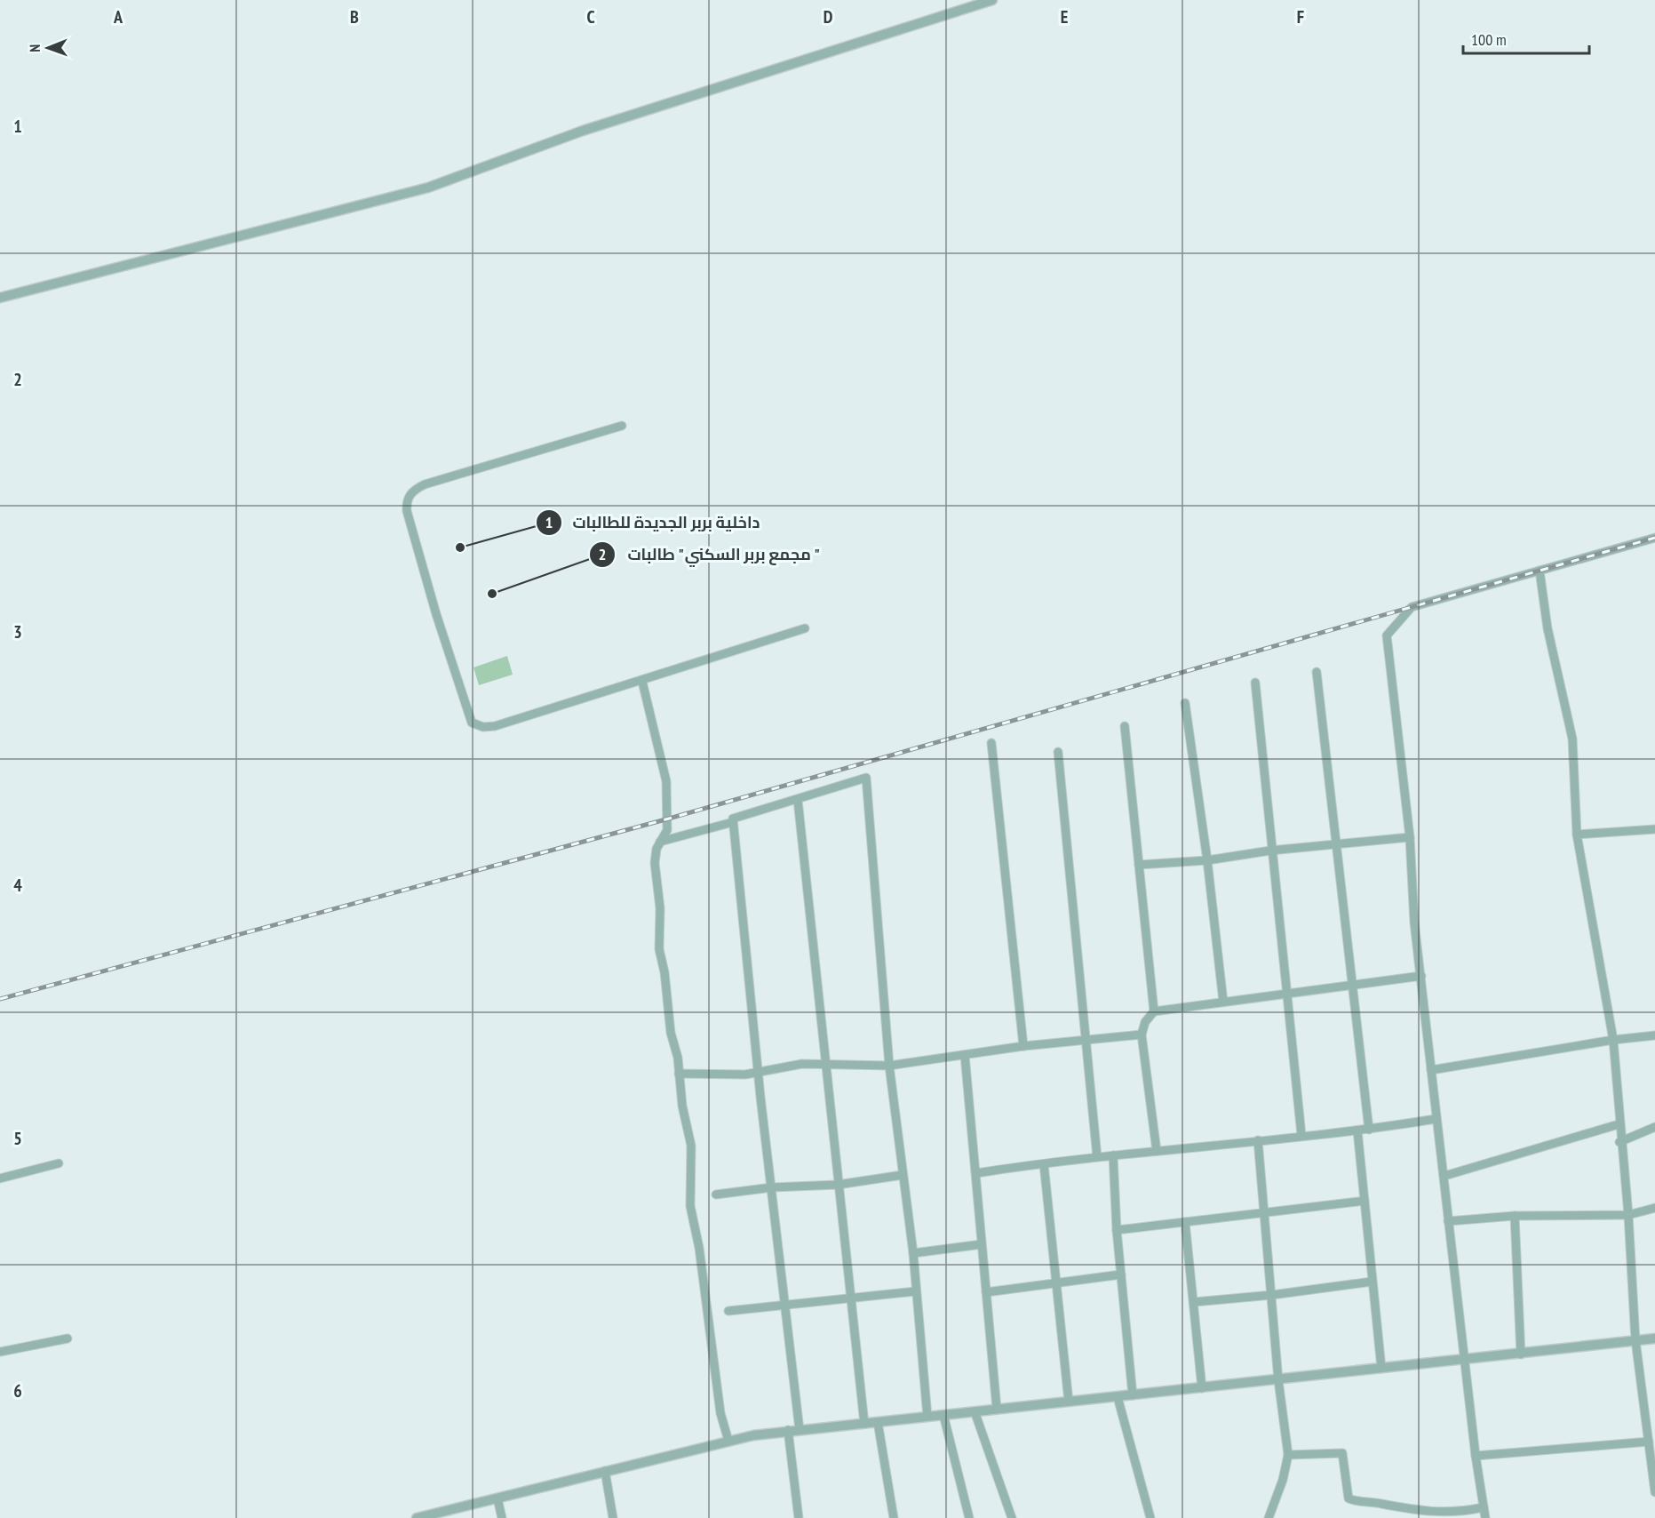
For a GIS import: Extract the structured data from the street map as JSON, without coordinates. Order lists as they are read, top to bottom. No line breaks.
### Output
{"places":["داخلية بربر الجديدة للطالبات","مجمع بربر السكني \" طالبات \""],"scale_bar":"100 m","north":"left","grid":{"columns":["A","B","C","D","E","F"],"rows":["1","2","3","4","5","6"]}}
